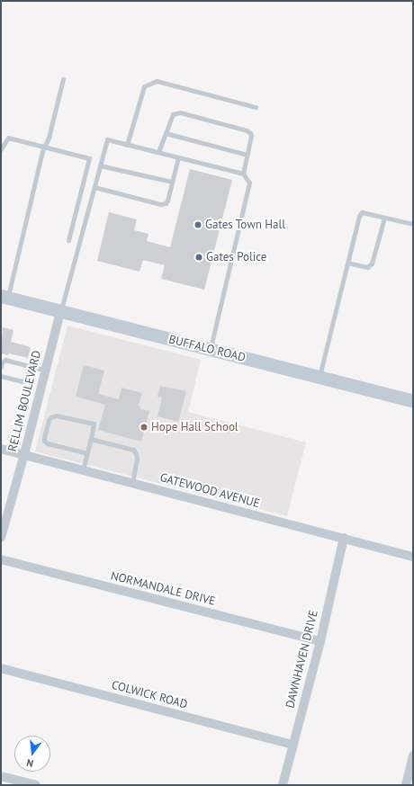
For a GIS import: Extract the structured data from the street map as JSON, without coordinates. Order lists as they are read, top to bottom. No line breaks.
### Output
{"streets":{"main road":["BUFFALO ROAD"],"street":["RELLIM BOULEVARD","GATEWOOD AVENUE","NORMANDALE DRIVE","DAWNHAVEN DRIVE","COLWICK ROAD"]},"crossings":[["BUFFALO ROAD","RELLIM BOULEVARD"],["RELLIM BOULEVARD","GATEWOOD AVENUE"],["GATEWOOD AVENUE","DAWNHAVEN DRIVE"],["NORMANDALE DRIVE","DAWNHAVEN DRIVE"],["DAWNHAVEN DRIVE","COLWICK ROAD"]],"places":["Gates Town Hall","Gates Police","Hope Hall School"],"north":"bottom"}
